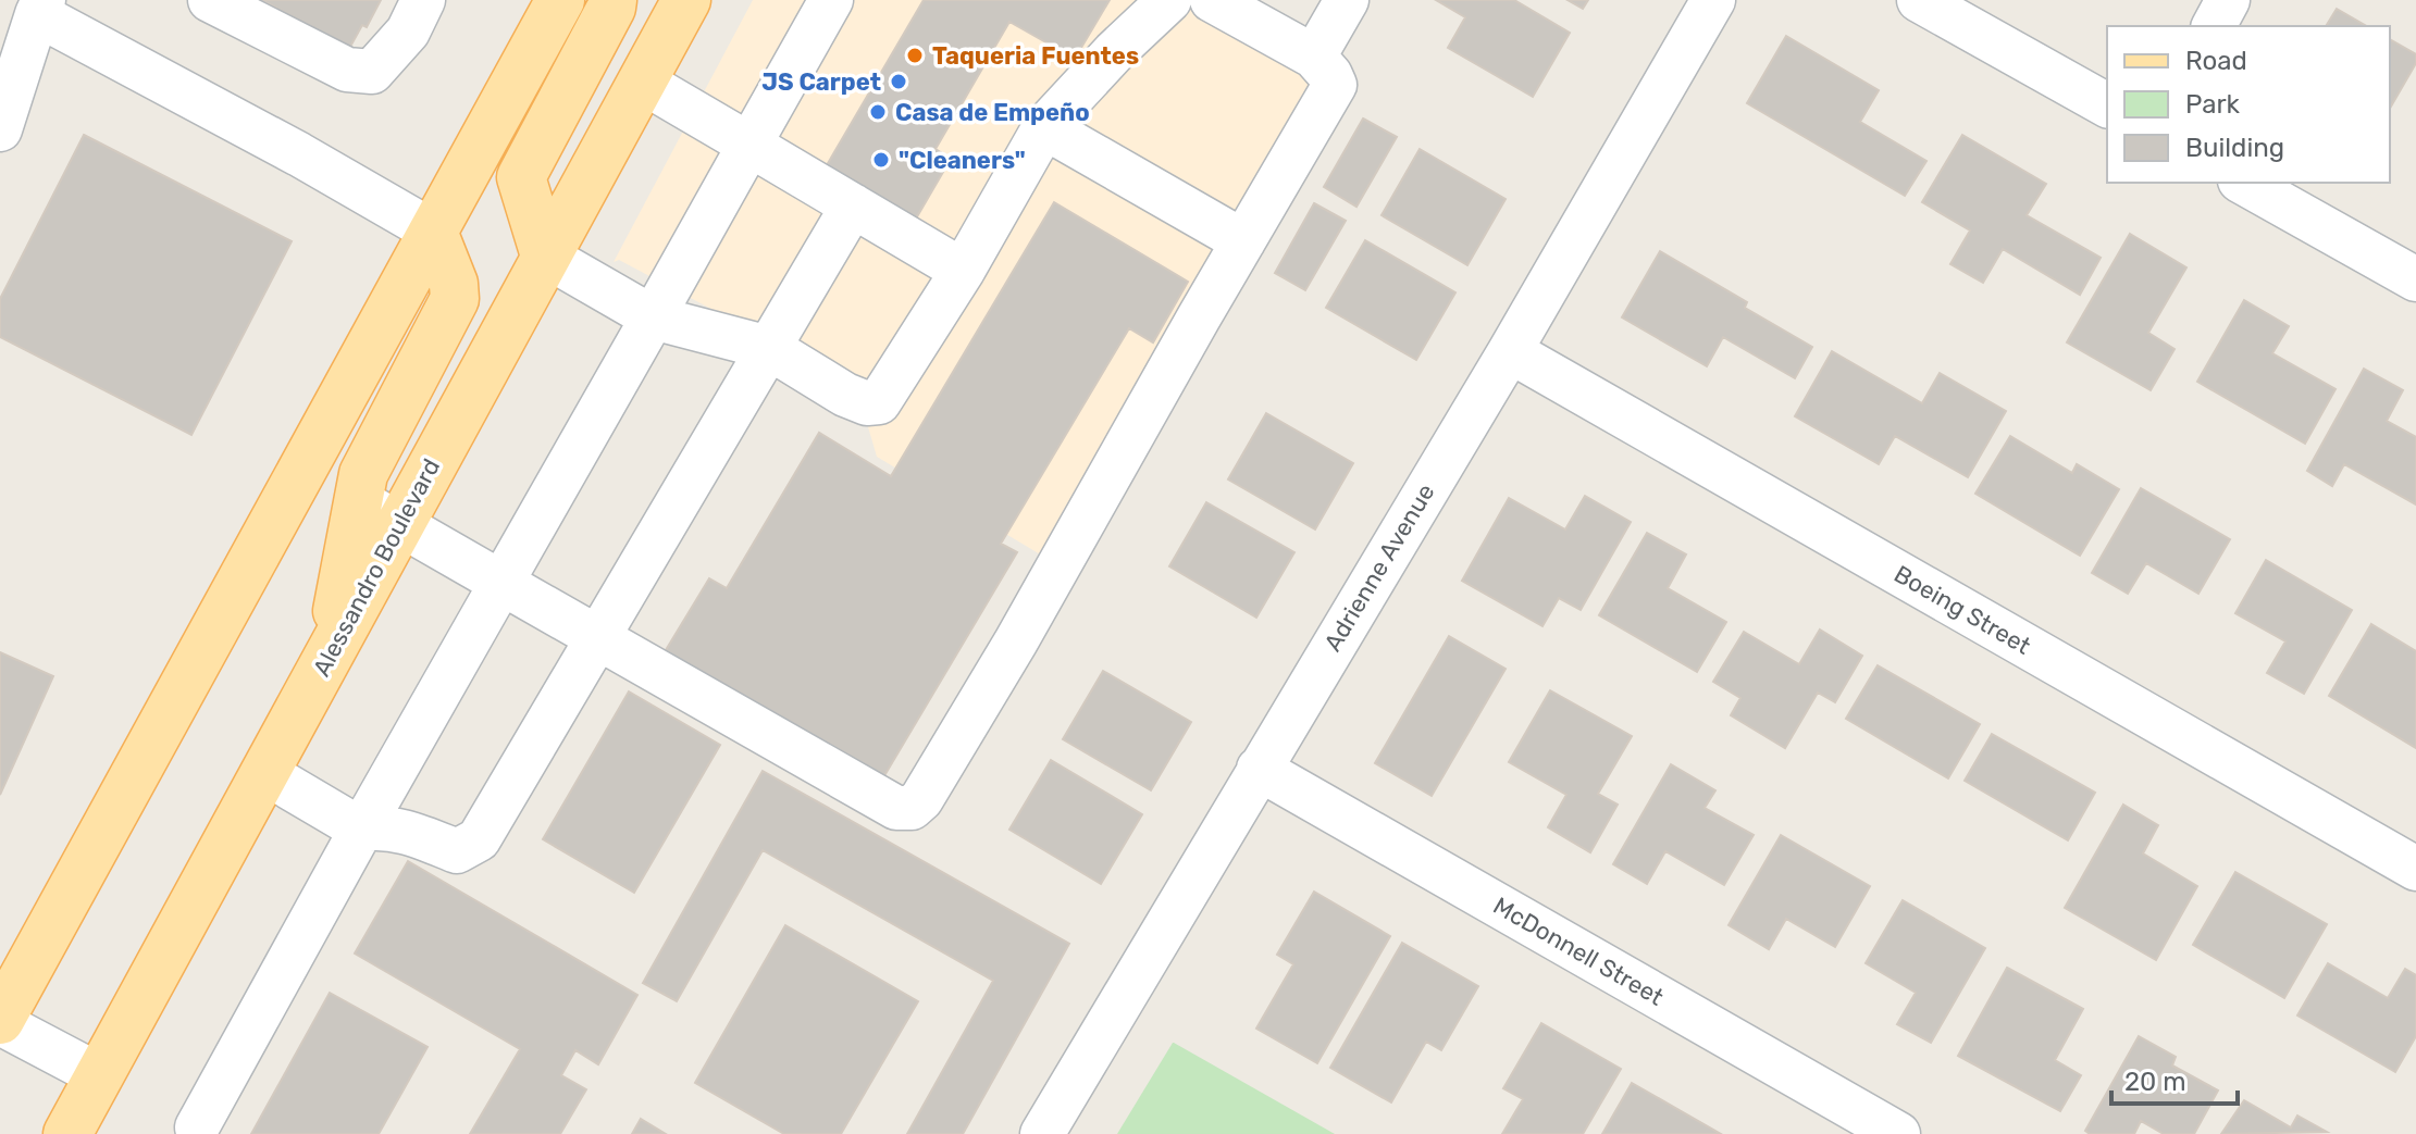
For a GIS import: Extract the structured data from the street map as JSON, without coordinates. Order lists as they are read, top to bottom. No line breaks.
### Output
{"streets":{"main road":["Alessandro Boulevard"],"street":["Adrienne Avenue","Boeing Street","McDonnell Street"]},"crossings":[["Adrienne Avenue","Boeing Street"],["Adrienne Avenue","McDonnell Street"]],"places":["Taqueria Fuentes","JS Carpet","Casa de Empeño","\"Cleaners\""],"legend":["Road","Park","Building"],"scale_bar":"20 m"}
